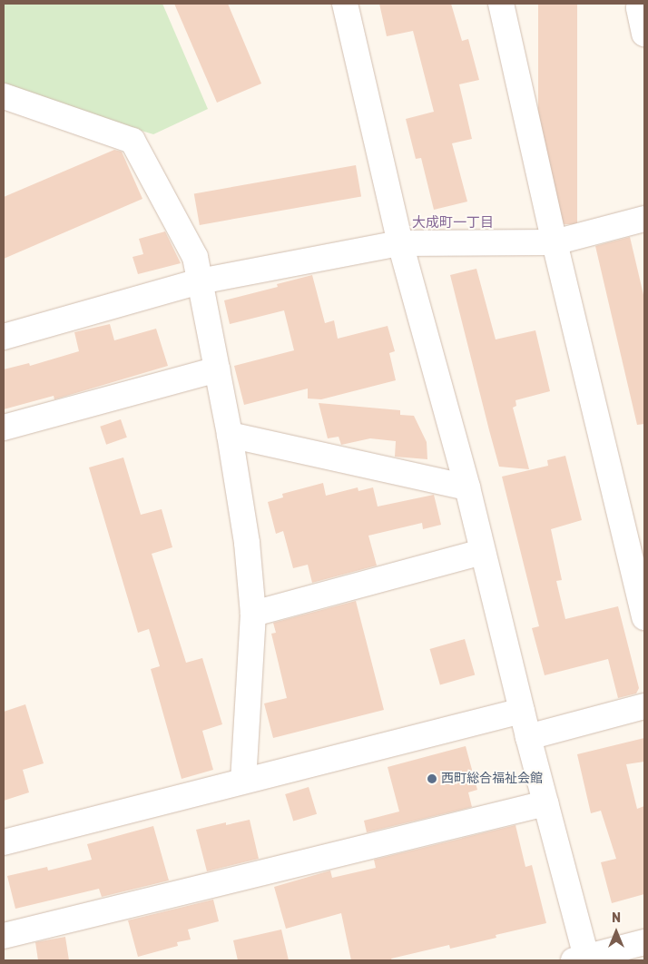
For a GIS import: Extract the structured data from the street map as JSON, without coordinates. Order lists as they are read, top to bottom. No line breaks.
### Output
{"districts":["大成町一丁目"],"places":["西町総合福祉会館"],"north":"top"}
